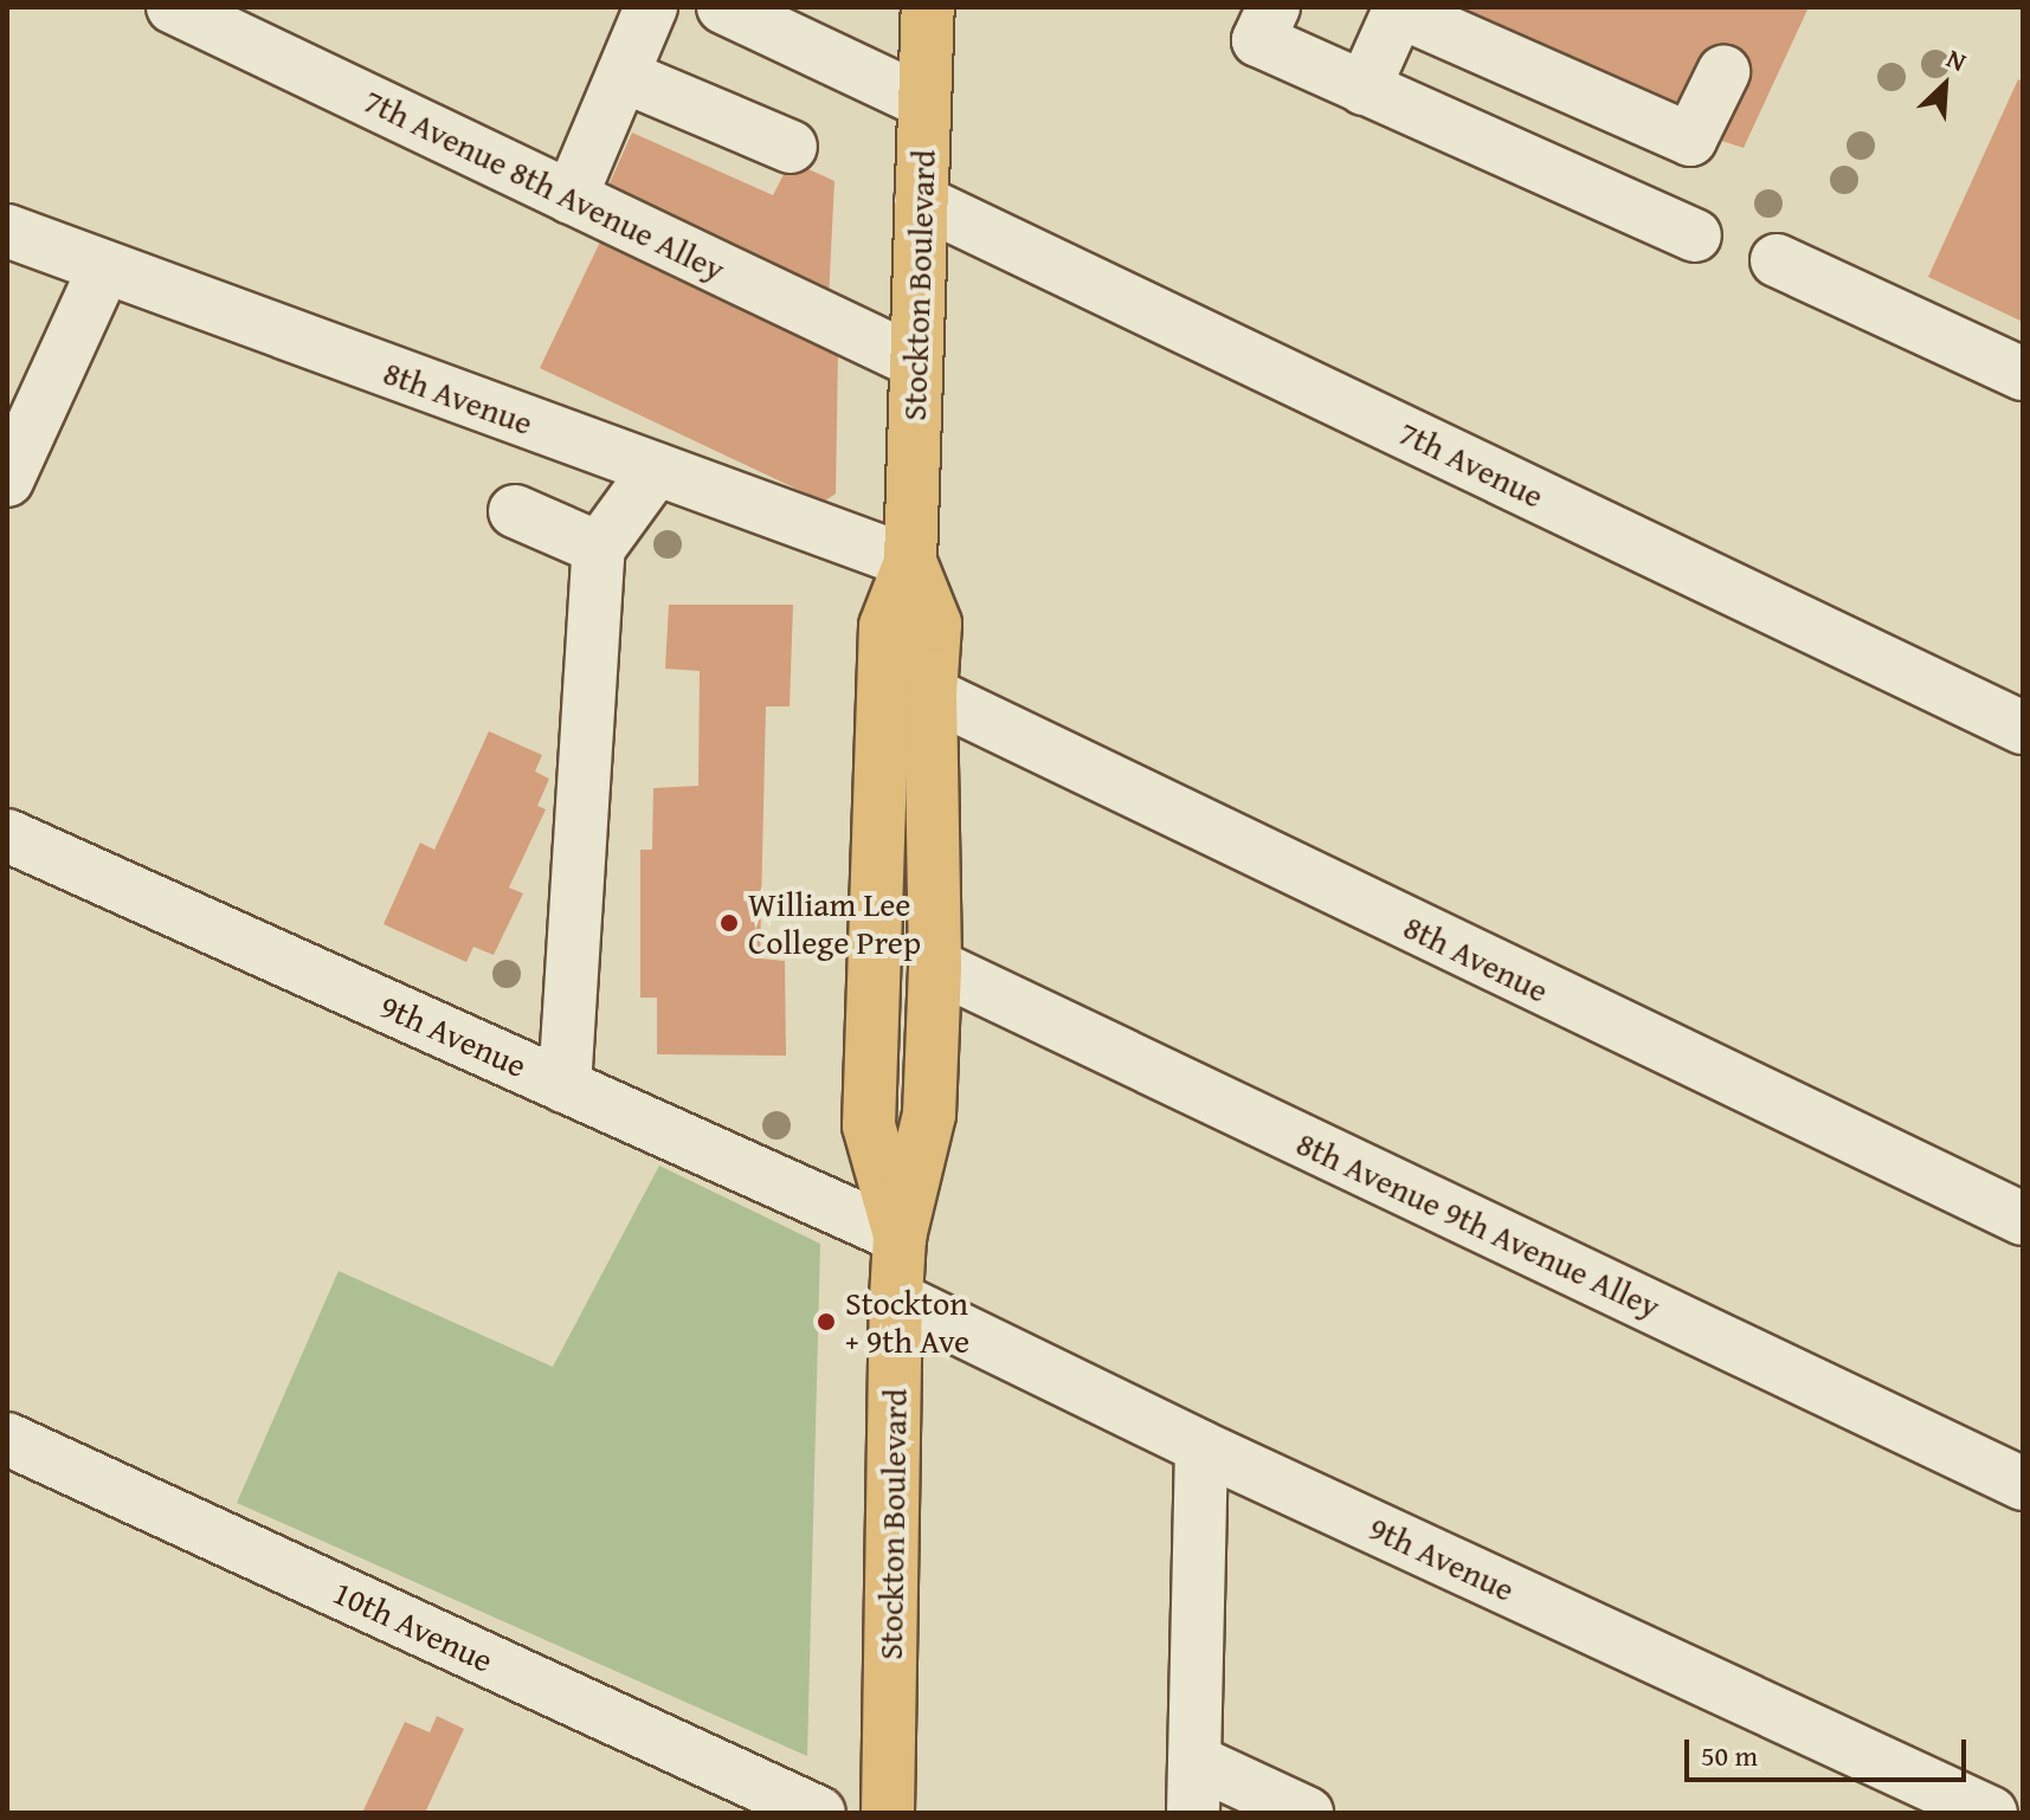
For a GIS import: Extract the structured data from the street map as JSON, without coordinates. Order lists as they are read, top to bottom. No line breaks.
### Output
{"streets":{"main road":["Stockton Boulevard"],"street":["7th Avenue 8th Avenue Alley","8th Avenue","7th Avenue","9th Avenue","8th Avenue 9th Avenue Alley","10th Avenue"]},"crossings":[["7th Avenue 8th Avenue Alley","Stockton Boulevard"],["Stockton Boulevard","8th Avenue"],["Stockton Boulevard","7th Avenue"],["Stockton Boulevard","9th Avenue"],["Stockton Boulevard","8th Avenue 9th Avenue Alley"]],"places":["William Lee College Prep","Stockton + 9th Ave"],"scale_bar":"50 m","north":"top right"}
